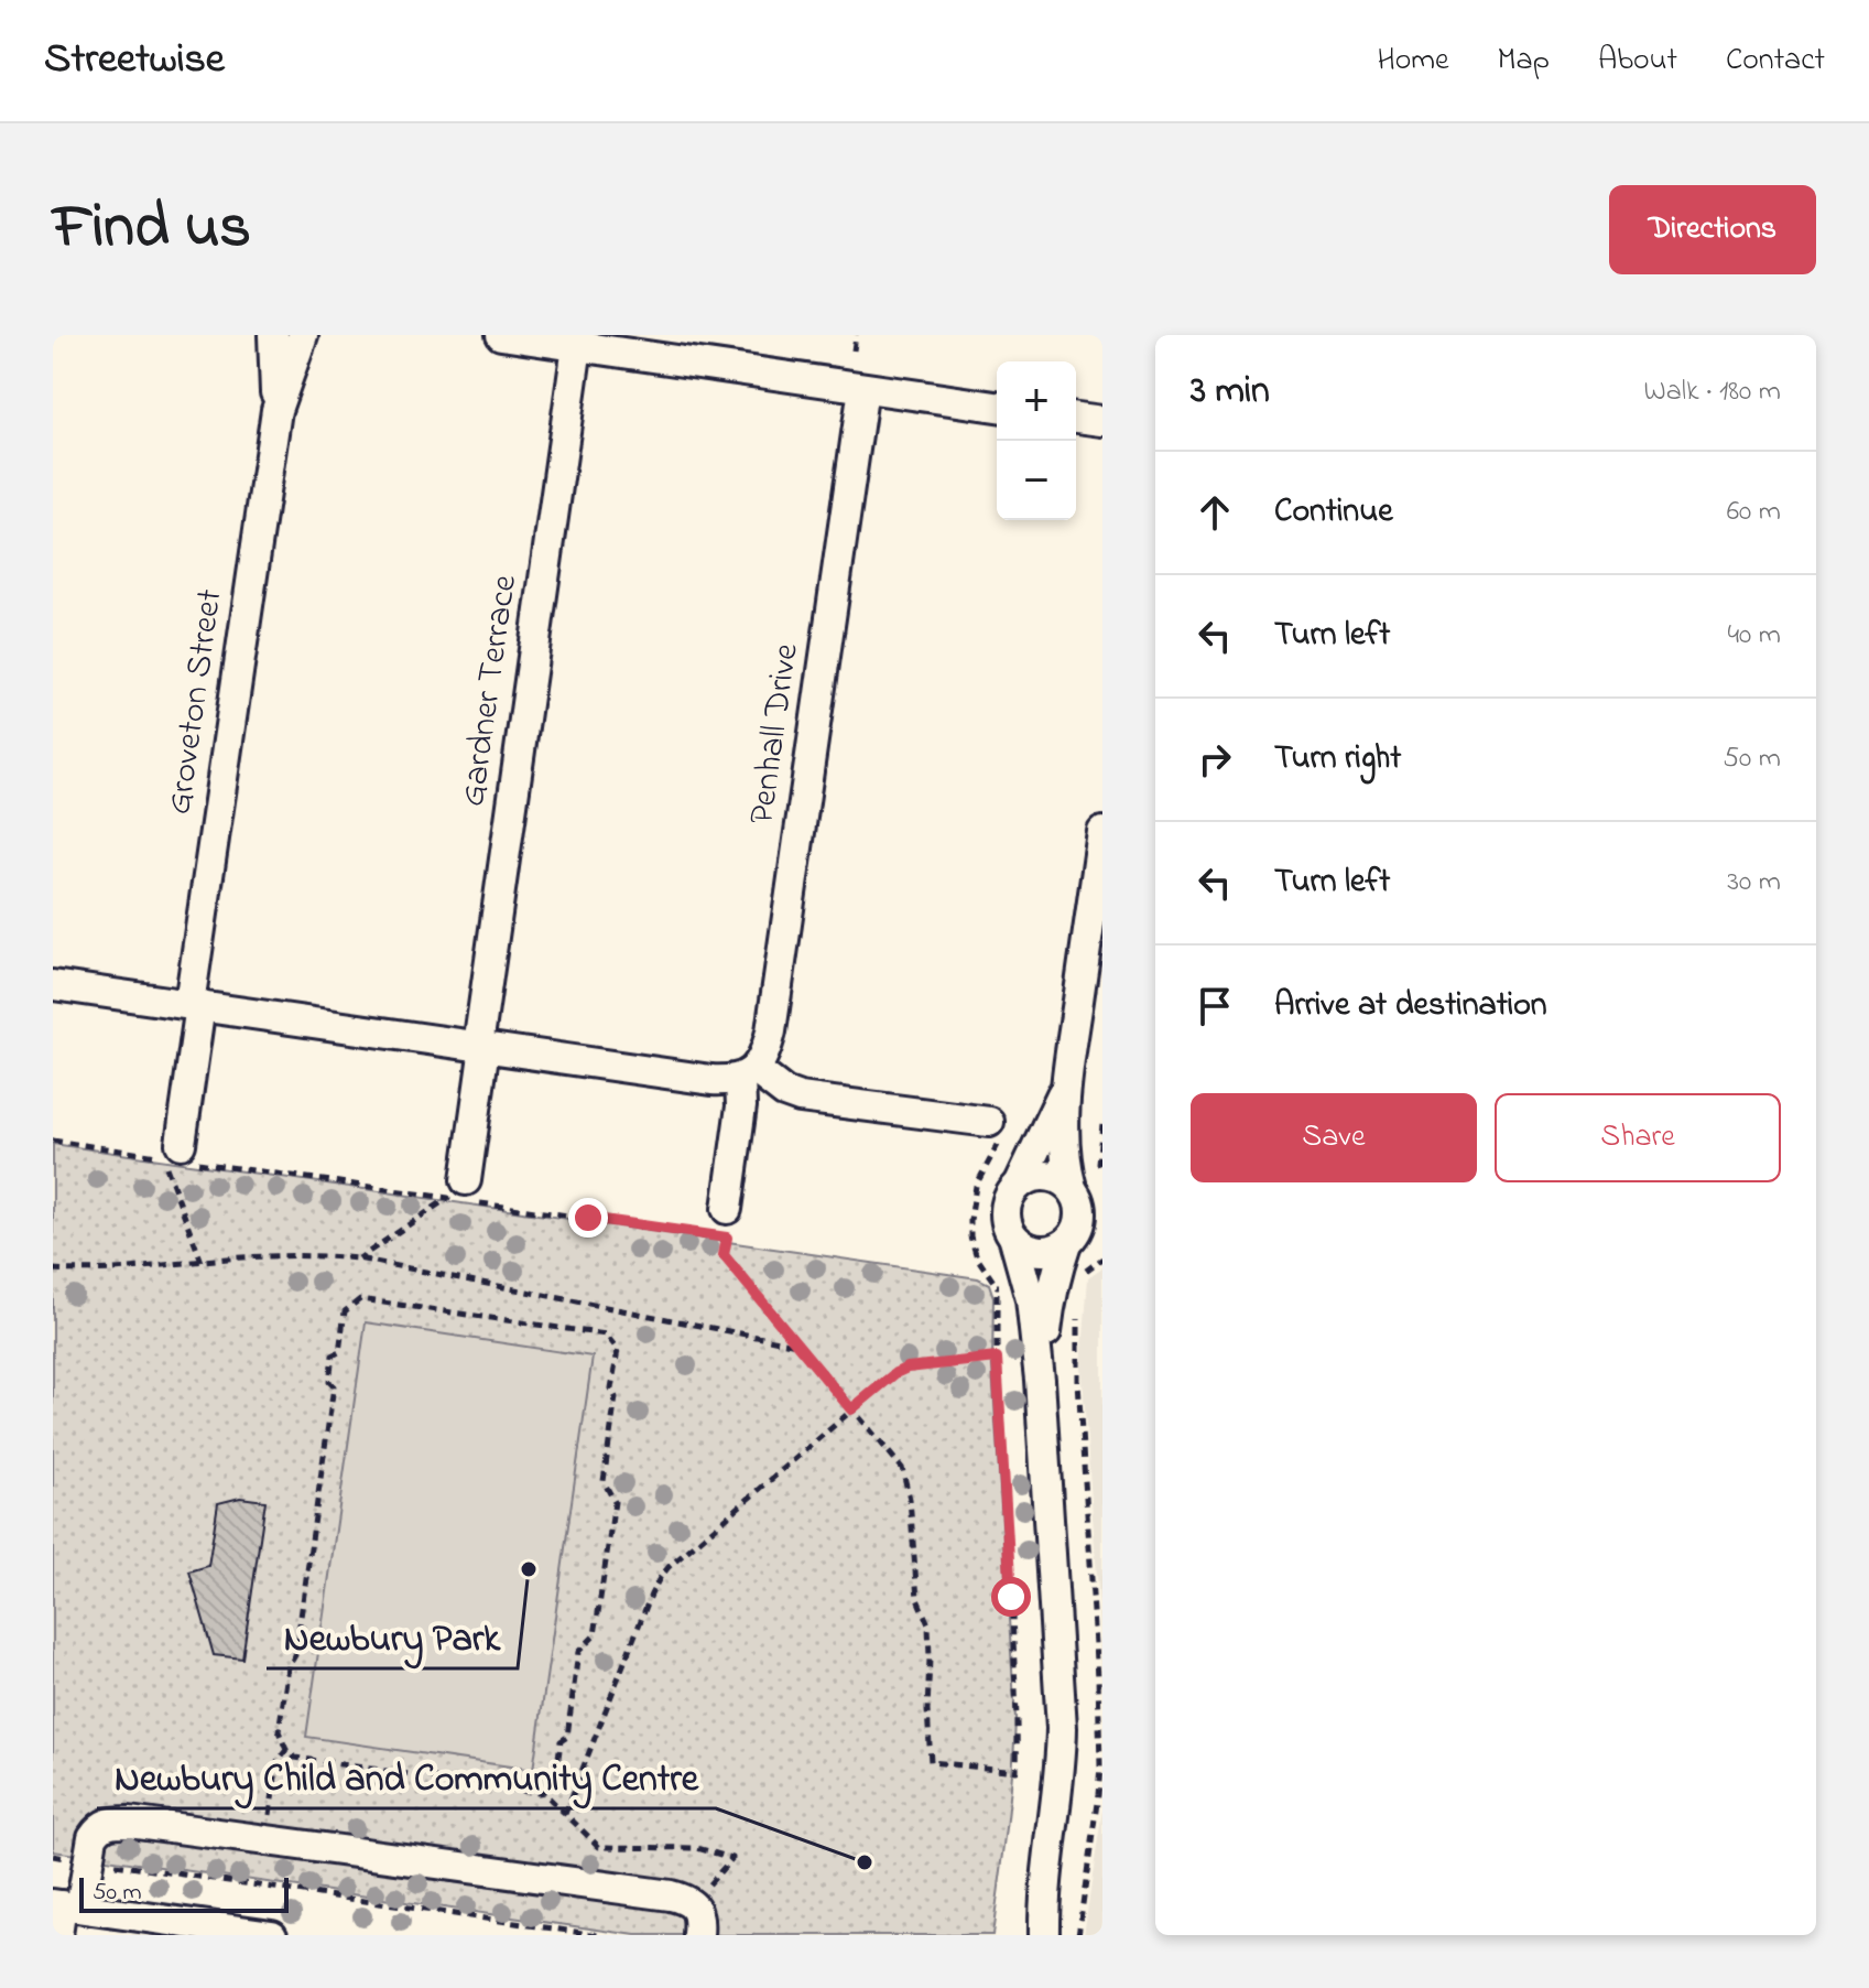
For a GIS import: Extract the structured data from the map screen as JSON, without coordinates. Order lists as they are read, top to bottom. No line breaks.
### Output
{"streets":{"street":["Gardner Terrace","Groveton Street","Penhall Drive"]},"places":["Newbury Park","Newbury Child and Community Centre"],"scale_bar":"50 m","page":{"header":"Streetwise","nav":["Home","Map","About","Contact"],"title":"Find us","buttons":["Directions",["Save","Share"]],"heading":["3 min","Walk · 180 m"],"map_buttons":["+","−"],"list":[["Continue","60 m"],["Turn left","40 m"],["Turn right","50 m"],["Turn left","30 m"],"Arrive at destination"],"scale":"50 m"}}
